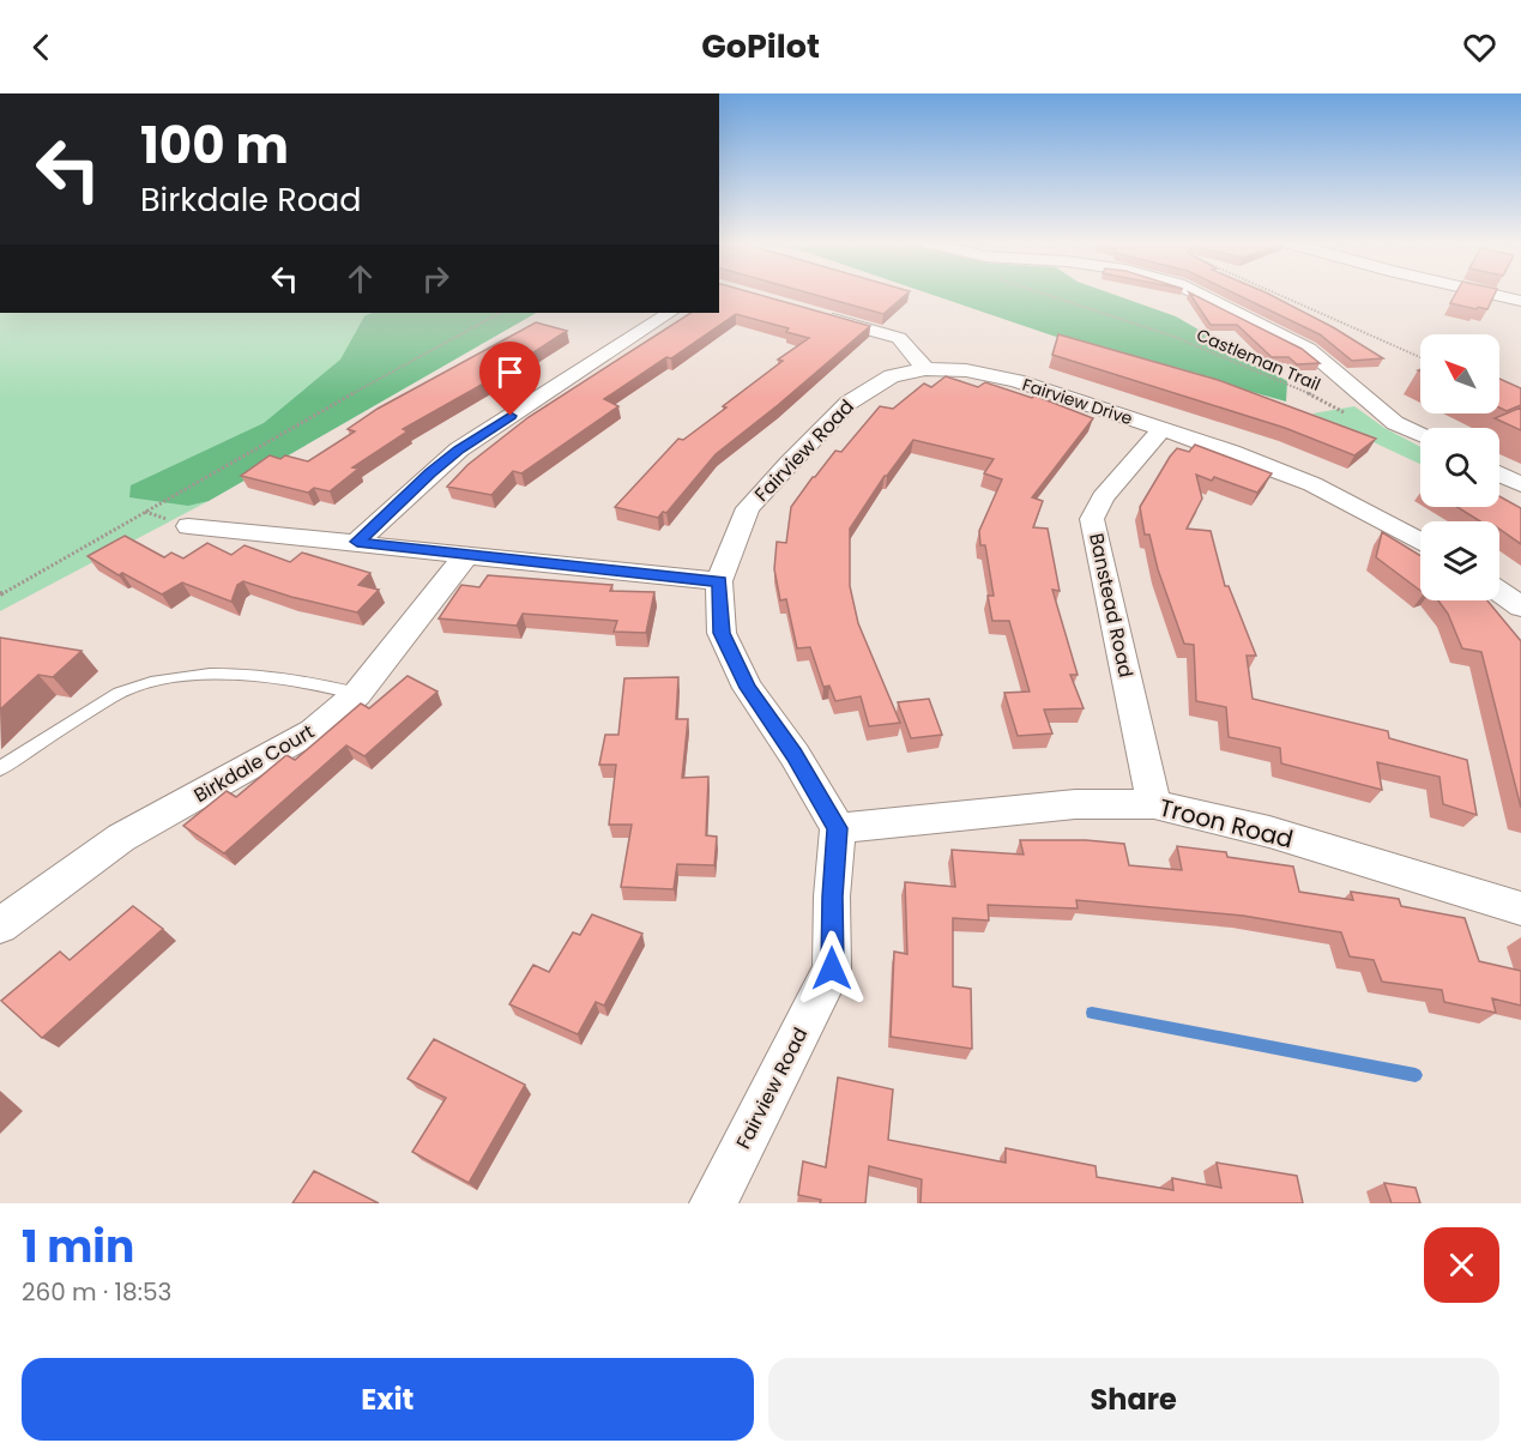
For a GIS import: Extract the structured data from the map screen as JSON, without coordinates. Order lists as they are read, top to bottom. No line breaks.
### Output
{"streets":{"street":["Fairview Drive","Fairview Road","Banstead Road","Birkdale Court","Troon Road"],"path":["Castleman Trail"]},"crossings":[["Fairview Drive","Fairview Road"],["Fairview Drive","Banstead Road"],["Fairview Road","Troon Road"],["Banstead Road","Troon Road"]],"north":"top left","page":{"header":"GoPilot","turn":["100 m","Birkdale Road"],"heading":["1 min","260 m · 18:53"],"buttons":["Exit","Share"]}}
